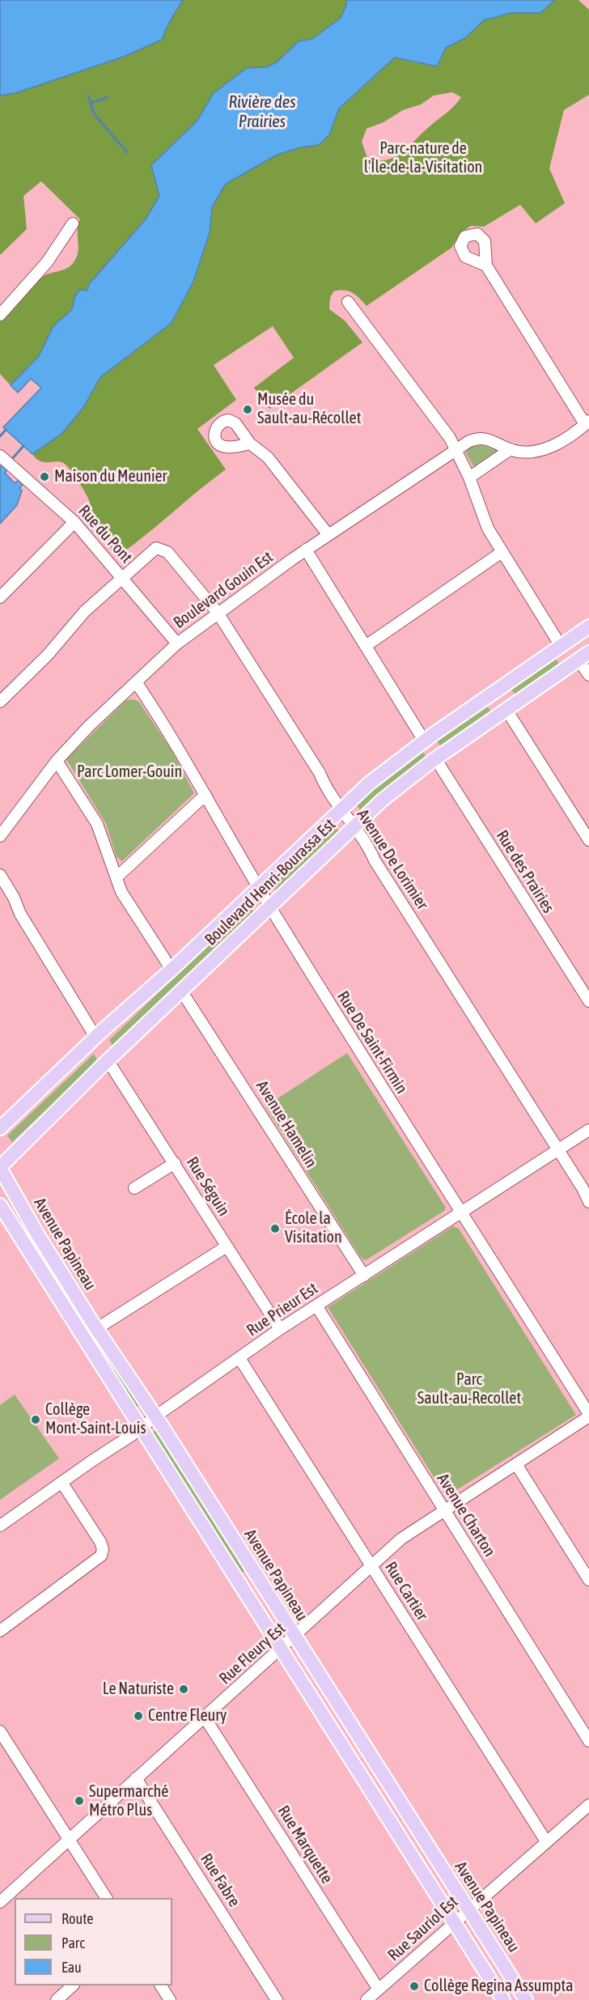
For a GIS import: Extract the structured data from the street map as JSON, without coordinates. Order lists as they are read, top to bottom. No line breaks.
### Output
{"streets":{"main road":["Boulevard Henri-Bourassa Est","Avenue Papineau"],"street":["Rue du Pont","Boulevard Gouin Est","Avenue De Lorimier","Rue des Prairies","Rue De Saint-Firmin","Avenue Hamelin","Rue Séguin","Rue Prieur Est","Avenue Charton","Rue Cartier","Rue Fleury Est","Rue Marquette","Rue Fabre","Rue Sauriol Est"]},"crossings":[["Rue du Pont","Boulevard Gouin Est"],["Rue du Pont","Avenue De Lorimier"],["Boulevard Gouin Est","Avenue De Lorimier"],["Boulevard Gouin Est","Rue De Saint-Firmin"],["Avenue De Lorimier","Boulevard Henri-Bourassa Est"],["Avenue De Lorimier","Rue Prieur Est"],["Rue des Prairies","Boulevard Henri-Bourassa Est"],["Boulevard Henri-Bourassa Est","Rue De Saint-Firmin"],["Boulevard Henri-Bourassa Est","Avenue Hamelin"],["Boulevard Henri-Bourassa Est","Rue Séguin"],["Boulevard Henri-Bourassa Est","Avenue Papineau"],["Rue De Saint-Firmin","Rue Prieur Est"],["Rue De Saint-Firmin","Rue Fleury Est"],["Avenue Hamelin","Rue Prieur Est"],["Rue Séguin","Rue Prieur Est"],["Avenue Papineau","Rue Prieur Est"],["Avenue Papineau","Rue Fleury Est"],["Avenue Papineau","Rue Sauriol Est"],["Rue Prieur Est","Avenue Charton"],["Rue Prieur Est","Rue Cartier"],["Avenue Charton","Rue Fleury Est"],["Rue Cartier","Rue Fleury Est"],["Rue Cartier","Rue Sauriol Est"],["Rue Fleury Est","Rue Marquette"],["Rue Fleury Est","Rue Fabre"],["Rue Marquette","Rue Sauriol Est"]],"water":["Rivière des Prairies"],"parks":["Parc-nature de l'Île-de-la-Visitation","Parc Lomer-Gouin","Parc Sault-au-Recollet"],"places":["Musée du Sault-au-Récollet","Maison du Meunier","École la Visitation","Collège Mont-Saint-Louis","Le Naturiste","Centre Fleury","Supermarché Métro Plus","Collège Regina Assumpta"],"legend":["Route","Parc","Eau"]}
